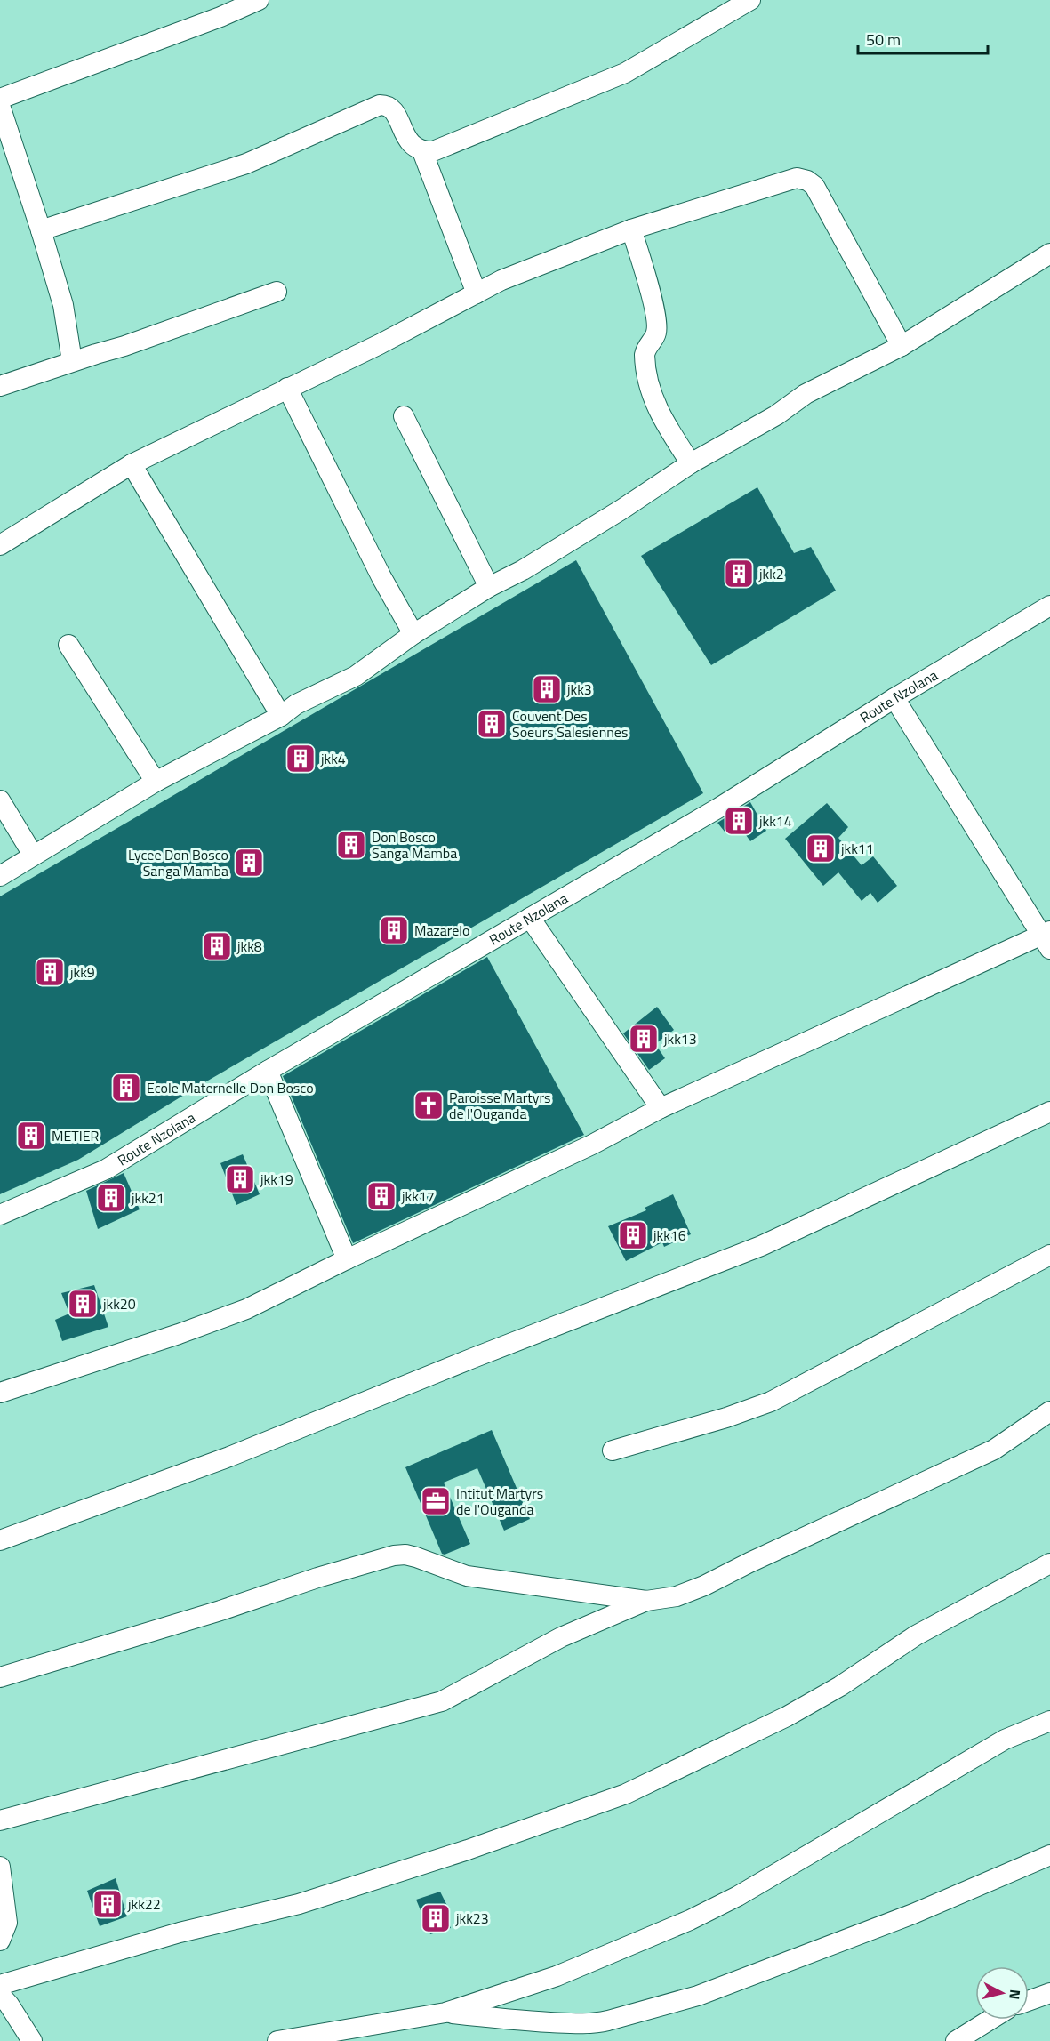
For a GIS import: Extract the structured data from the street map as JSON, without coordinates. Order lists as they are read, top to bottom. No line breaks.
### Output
{"streets":{"street":["Route Nzolana"]},"places":{"building":["jkk2","jkk3","Couvent Des Soeurs Salesiennes","jkk4","jkk14","Don Bosco Sanga Mamba","jkk11","Lycee Don Bosco Sanga Mamba","Mazarelo","jkk8","jkk9","jkk13","Ecole Maternelle Don Bosco","METIER","jkk19","jkk17","jkk21","jkk16","jkk20","jkk22","jkk23"],"church":["Paroisse Martyrs de l'Ouganda"],"office":["Intitut Martyrs de l'Ouganda"]},"scale_bar":"50 m","north":"right"}
